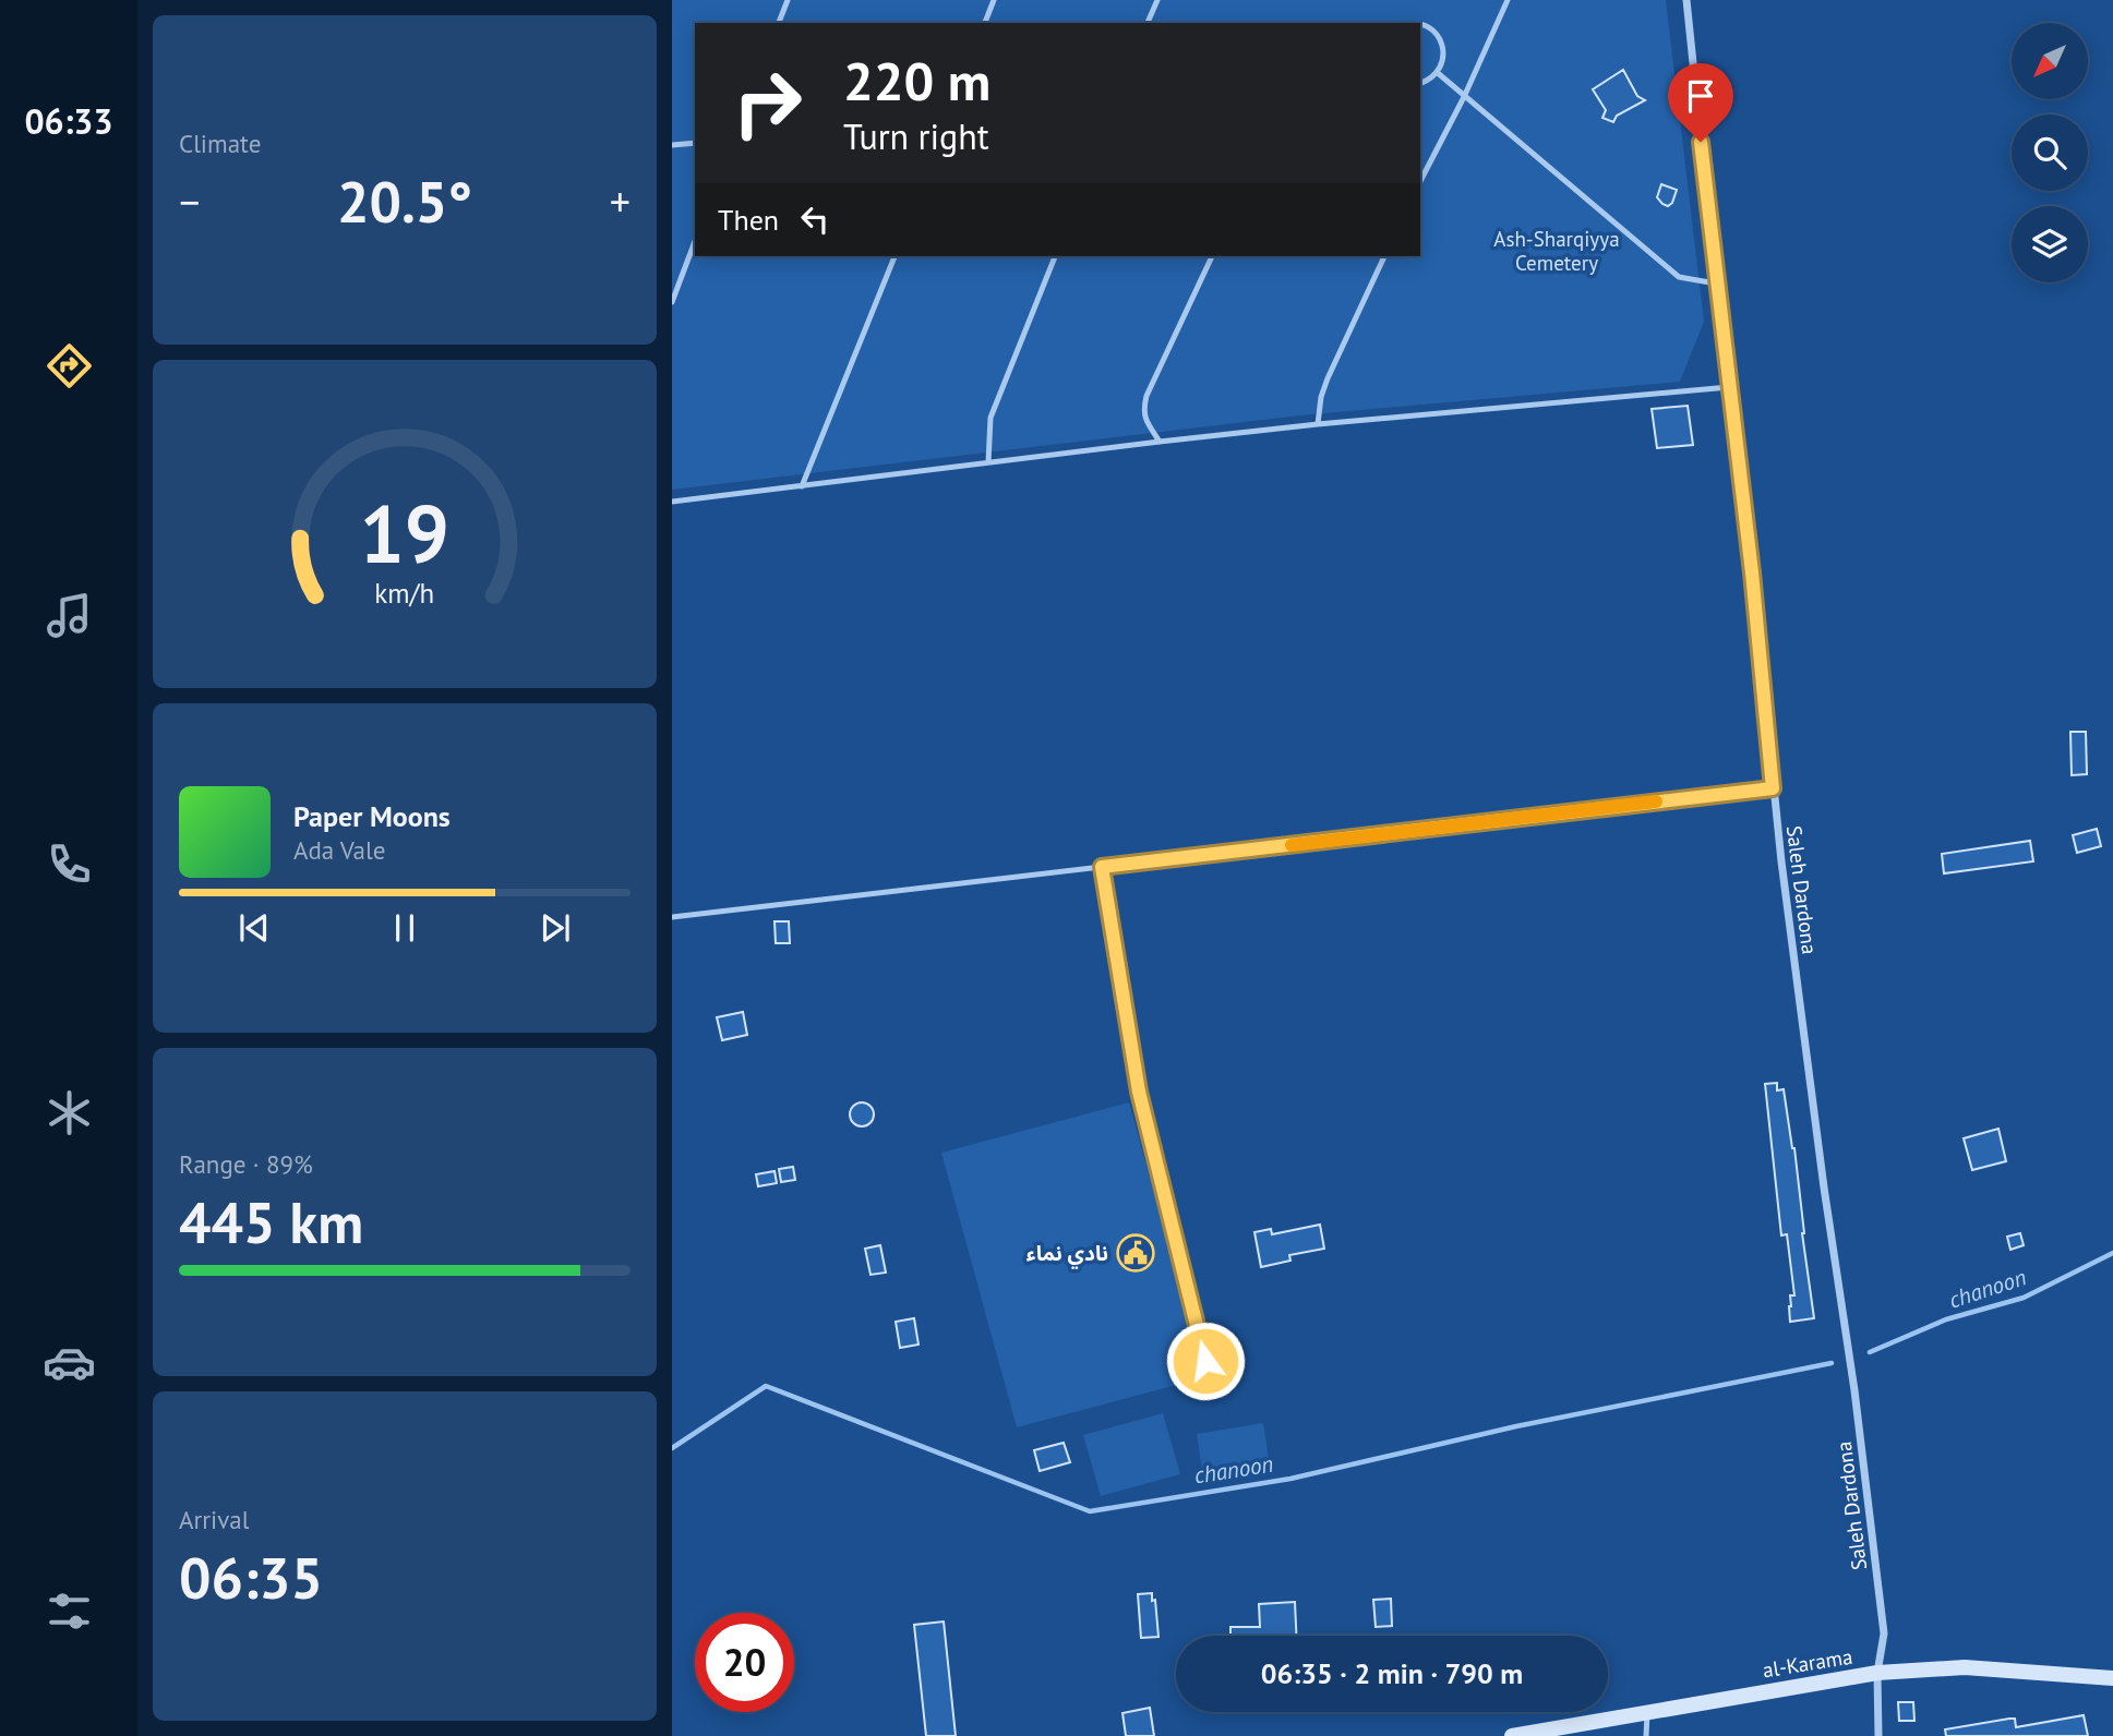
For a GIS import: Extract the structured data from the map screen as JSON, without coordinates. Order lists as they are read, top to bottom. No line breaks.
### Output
{"streets":{"main road":["al-Karama"],"street":["Saleh Dardona"]},"crossings":[["Saleh Dardona","al-Karama"]],"water":["chanoon"],"parks":["Ash-Sharqiyya Cemetery"],"places":{"public building":["نادي نماء"]},"north":"bottom left","page":{"tabs":"06:33","tile":["Climate",["Range · 89%","445 km"],["Arrival","06:35"]],"turn":["220 m","Turn right"],"heat":["−","20.5°","+"],"then":"Then","song":["Paper Moons","Ada Vale"],"limit":"20","trip":"06:35 · 2 min · 790 m","gauge":["19","km/h"]}}
